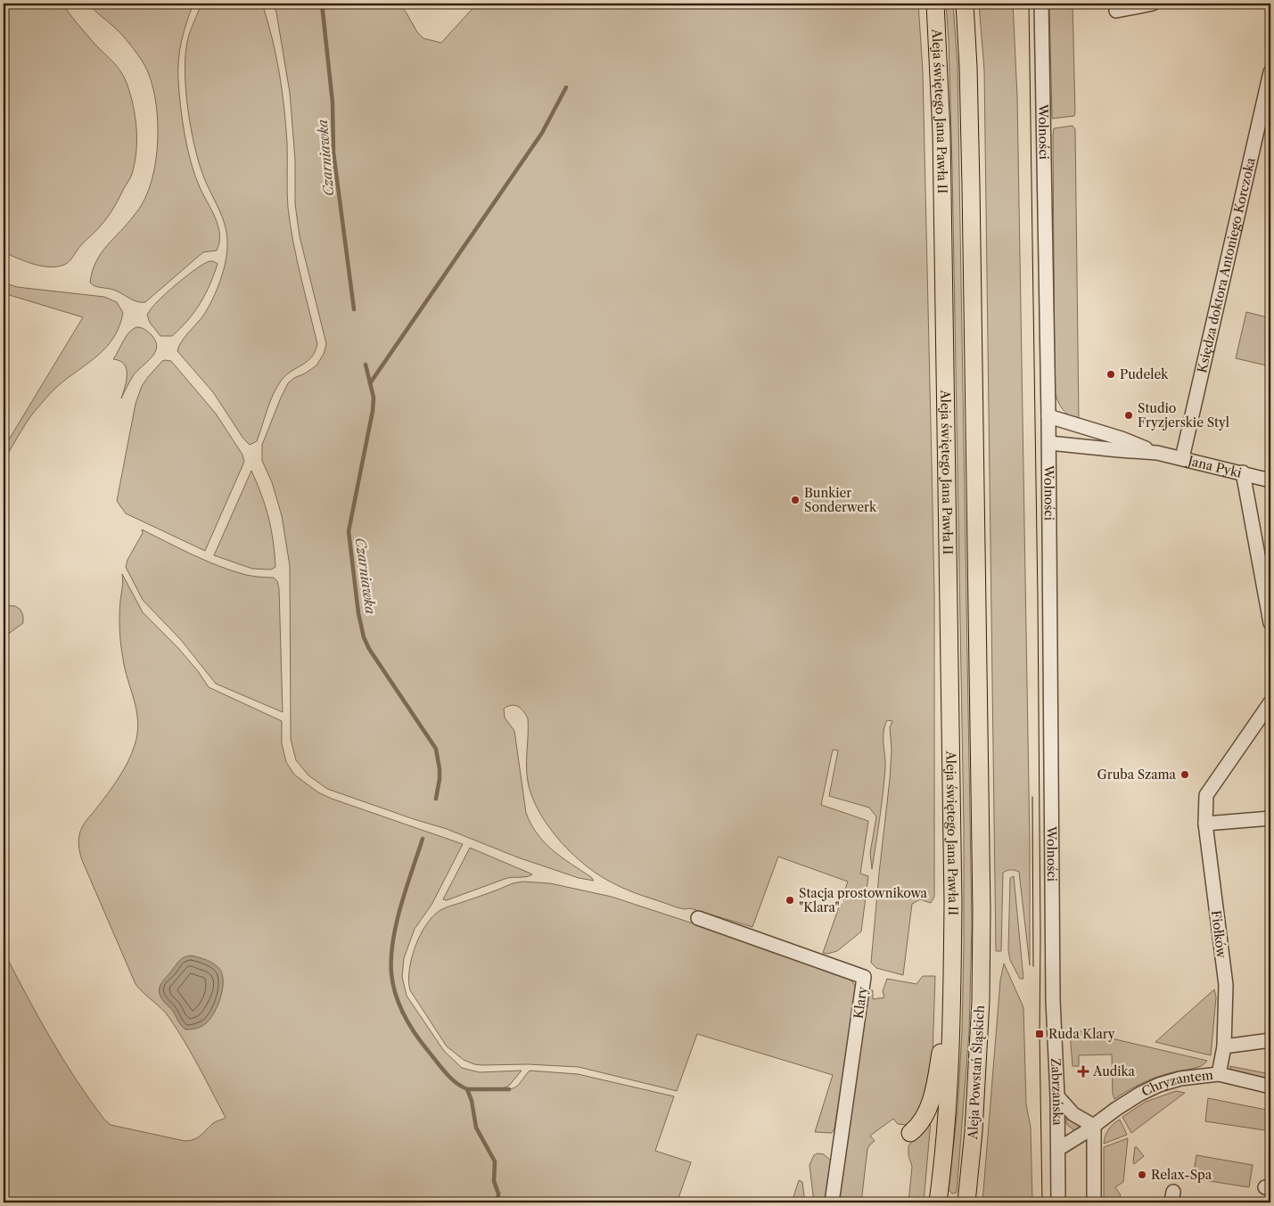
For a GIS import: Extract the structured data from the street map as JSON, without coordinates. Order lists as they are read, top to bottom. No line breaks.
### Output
{"streets":{"main road":["Aleja świętego Jana Pawła II","Aleja Powstań Śląskich"],"street":["Wolności","Księdza doktora Antoniego Korczoka","Jana Pyki","Fiołków","Klary","Chryzantem","Zabrzańska"]},"crossings":[["Wolności","Jana Pyki"],["Wolności","Zabrzańska"],["Księdza doktora Antoniego Korczoka","Jana Pyki"],["Fiołków","Chryzantem"],["Chryzantem","Zabrzańska"]],"water":["Czarniawka"],"places":{"other":["Pudelek","Studio Fryzjerskie Styl","Bunkier Sonderwerk","Gruba Szama","Stacja prostownikowa \"Klara\"","Relax-Spa"],"transit":["Ruda Klary"],"health":["Audika"]}}
